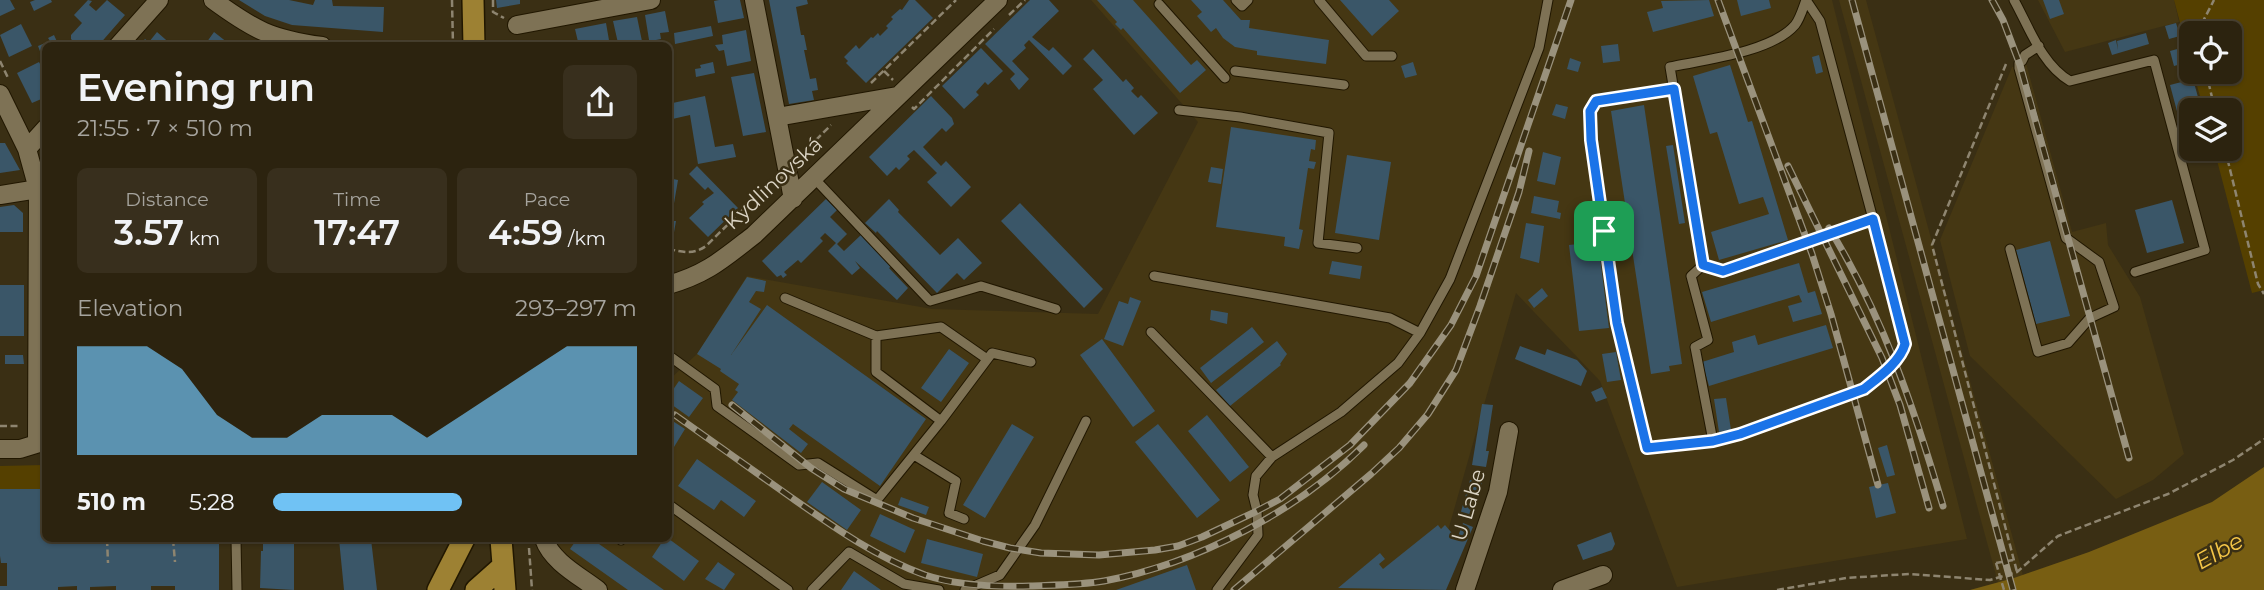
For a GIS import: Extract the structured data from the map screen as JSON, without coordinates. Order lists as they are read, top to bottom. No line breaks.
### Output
{"streets":{"street":["Kydlinovská","U Labe"]},"water":["Elbe"],"page":{"heading":["Evening run","21:55 · 7 × 510 m"],"stats":[["Distance","3.57 km"],["Time","17:47"],["Pace","4:59 /km"]],"chart":["Elevation","293–297 m"],"list":[{"name":"510 m","note":"5:28"}]}}
